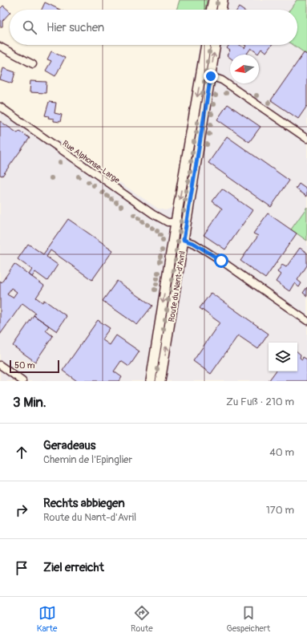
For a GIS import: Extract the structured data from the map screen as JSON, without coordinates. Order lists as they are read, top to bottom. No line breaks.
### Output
{"streets":{"main road":["Route du Nant-d'Avril"],"street":["Rue Alphonse-Large"]},"crossings":[["Rue Alphonse-Large","Route du Nant-d'Avril"]],"scale_bar":"50 m","north":"left","page":{"search":"Hier suchen","scale":"50 m","heading":["3 Min.","Zu Fuß · 210 m"],"list":[["Geradeaus","Chemin de l'Epinglier","40 m"],["Rechts abbiegen","Route du Nant-d'Avril","170 m"],"Ziel erreicht"],"nav":["Karte","Route","Gespeichert"]}}
